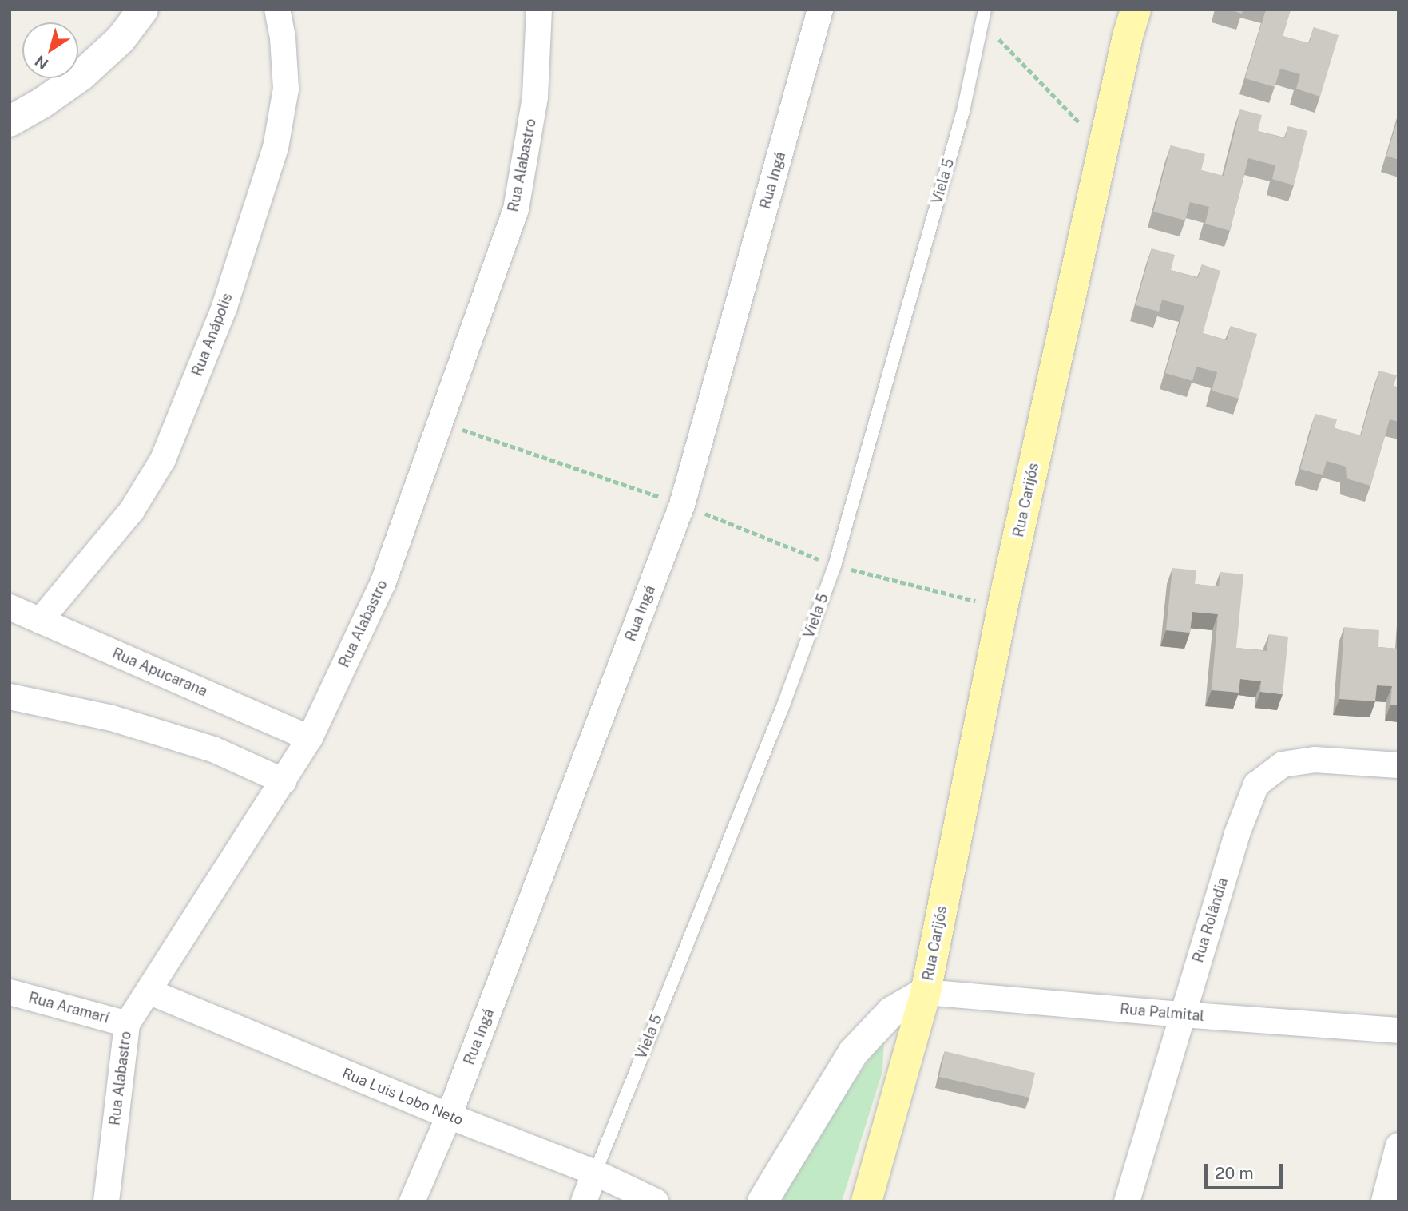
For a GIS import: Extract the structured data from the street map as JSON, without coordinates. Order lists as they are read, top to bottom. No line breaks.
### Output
{"streets":{"main road":["Rua Carijós"],"street":["Rua Alabastro","Rua Ingá","Viela 5","Rua Anápolis","Rua Apucarana","Rua Rolândia","Rua Aramarí","Rua Palmital","Rua Luis Lobo Neto"]},"crossings":[["Rua Alabastro","Rua Apucarana"],["Rua Alabastro","Rua Aramarí"],["Rua Alabastro","Rua Luis Lobo Neto"],["Rua Ingá","Rua Luis Lobo Neto"],["Viela 5","Rua Luis Lobo Neto"],["Rua Anápolis","Rua Apucarana"],["Rua Carijós","Rua Palmital"],["Rua Rolândia","Rua Palmital"]],"scale_bar":"20 m","north":"bottom left"}
